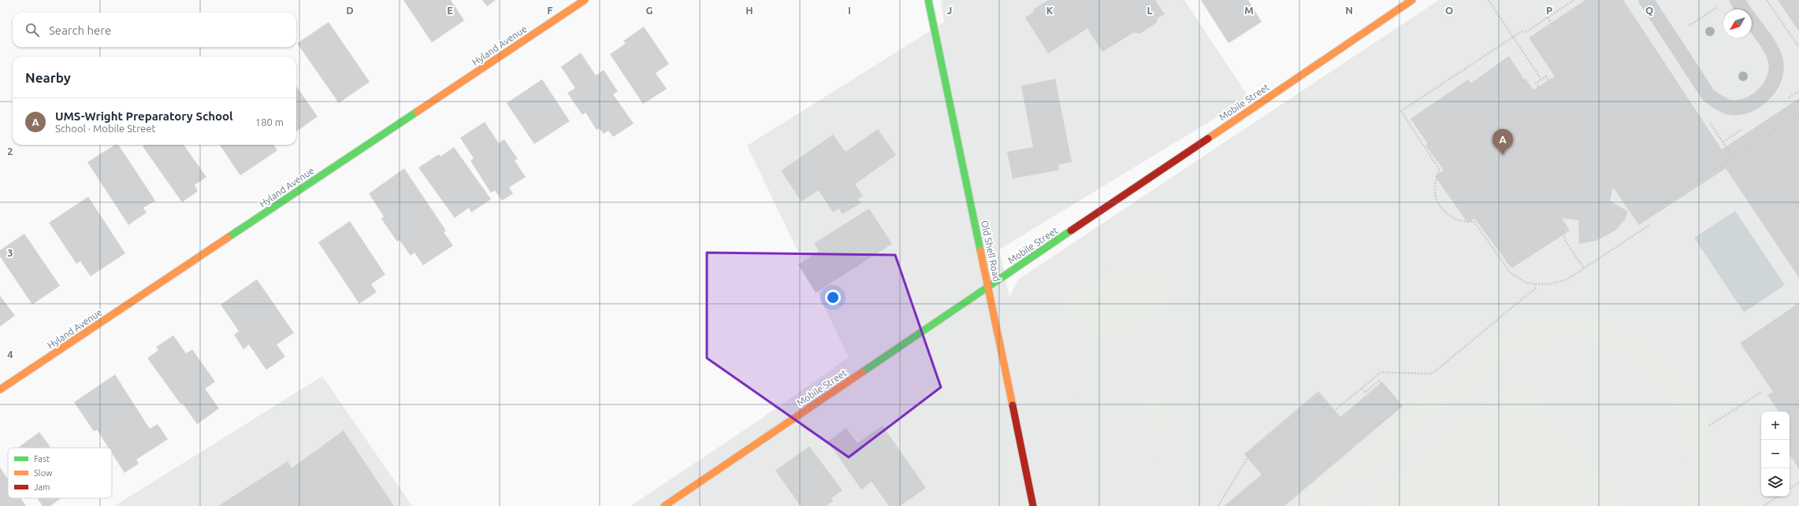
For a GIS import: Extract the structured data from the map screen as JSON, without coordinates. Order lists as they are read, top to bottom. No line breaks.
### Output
{"streets":{"street":["Hyland Avenue","Mobile Street","Old Shell Road"]},"crossings":[["Mobile Street","Old Shell Road"]],"legend":["Fast","Slow","Jam"],"north":"bottom left","page":{"search":"Search here","heading":"Nearby","list":[{"mark":"A","name":"UMS-Wright Preparatory School","note":"School · Mobile Street","value":"180 m"}],"pins":"A","map_buttons":["+","−"]},"grid":{"columns":["D","E","F","G","H","I","J","K","L","M","N","O","P","Q"],"rows":["2","3","4"]}}
